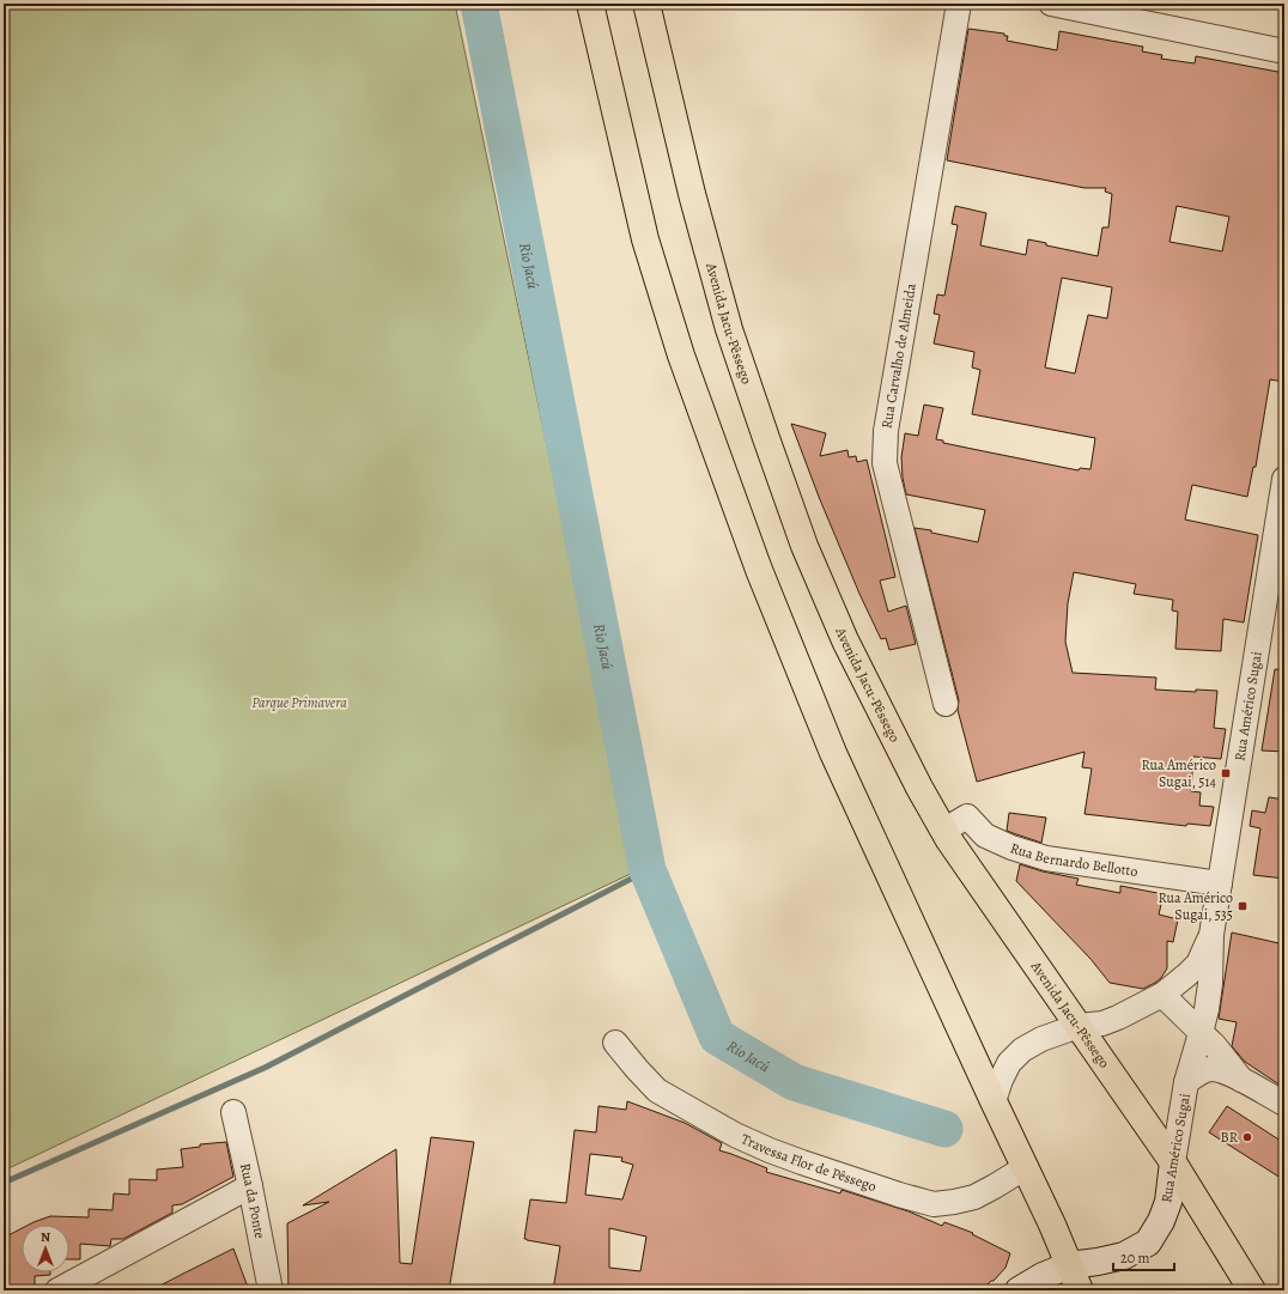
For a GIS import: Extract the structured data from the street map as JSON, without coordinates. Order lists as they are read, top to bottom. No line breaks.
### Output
{"streets":{"highway":["Avenida Jacu-Pêssego"],"street":["Rua Carvalho de Almeida","Rua Américo Sugai","Rua Bernardo Bellotto","Travessa Flor de Pêssego","Rua da Ponte"]},"crossings":[["Avenida Jacu-Pêssego","Rua Américo Sugai"],["Avenida Jacu-Pêssego","Rua Bernardo Bellotto"],["Rua Américo Sugai","Rua Bernardo Bellotto"]],"water":["Rio Jacú"],"parks":["Parque Primavera"],"places":{"transit":["Rua Américo Sugai, 514","Rua Américo Sugai, 535"],"other":["BR"]},"scale_bar":"20 m","north":"top"}
